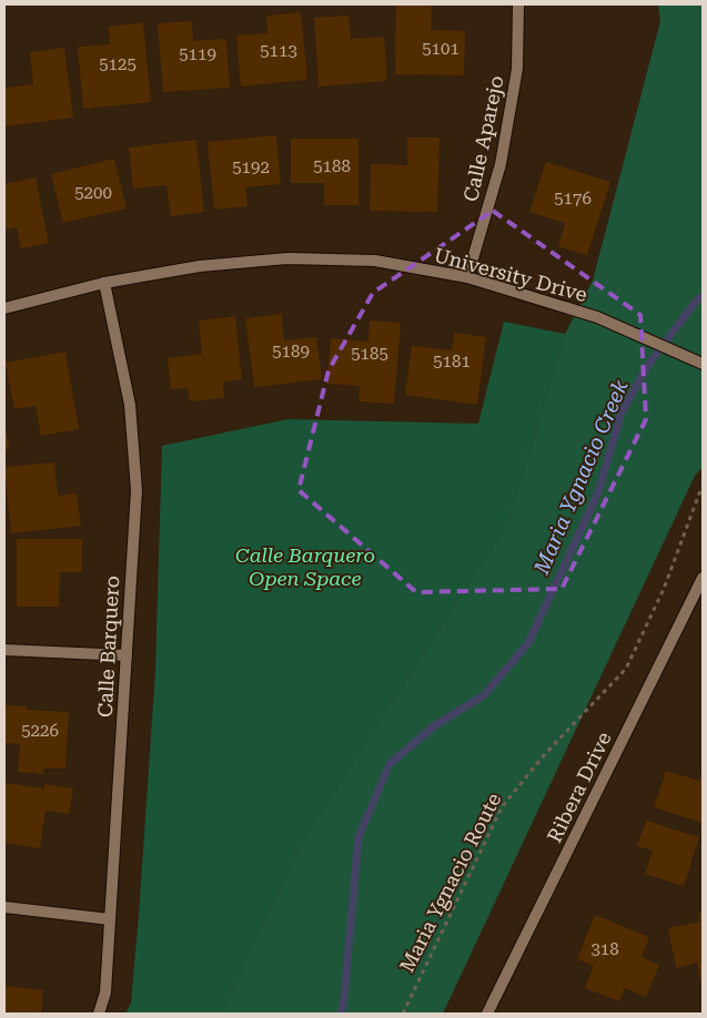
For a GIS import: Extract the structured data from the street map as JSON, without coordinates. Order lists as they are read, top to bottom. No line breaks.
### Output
{"streets":{"street":["Calle Aparejo","University Drive","Calle Barquero","Ribera Drive"],"path":["Maria Ygnacio Route"]},"crossings":[["Calle Aparejo","University Drive"],["University Drive","Calle Barquero"]],"water":["Maria Ygnacio Creek"],"parks":["Calle Barquero Open Space"],"house_numbers":["5101","5113","5119","5125","5188","5192","5200","5176","5189","5185","5181","5226","318"]}
